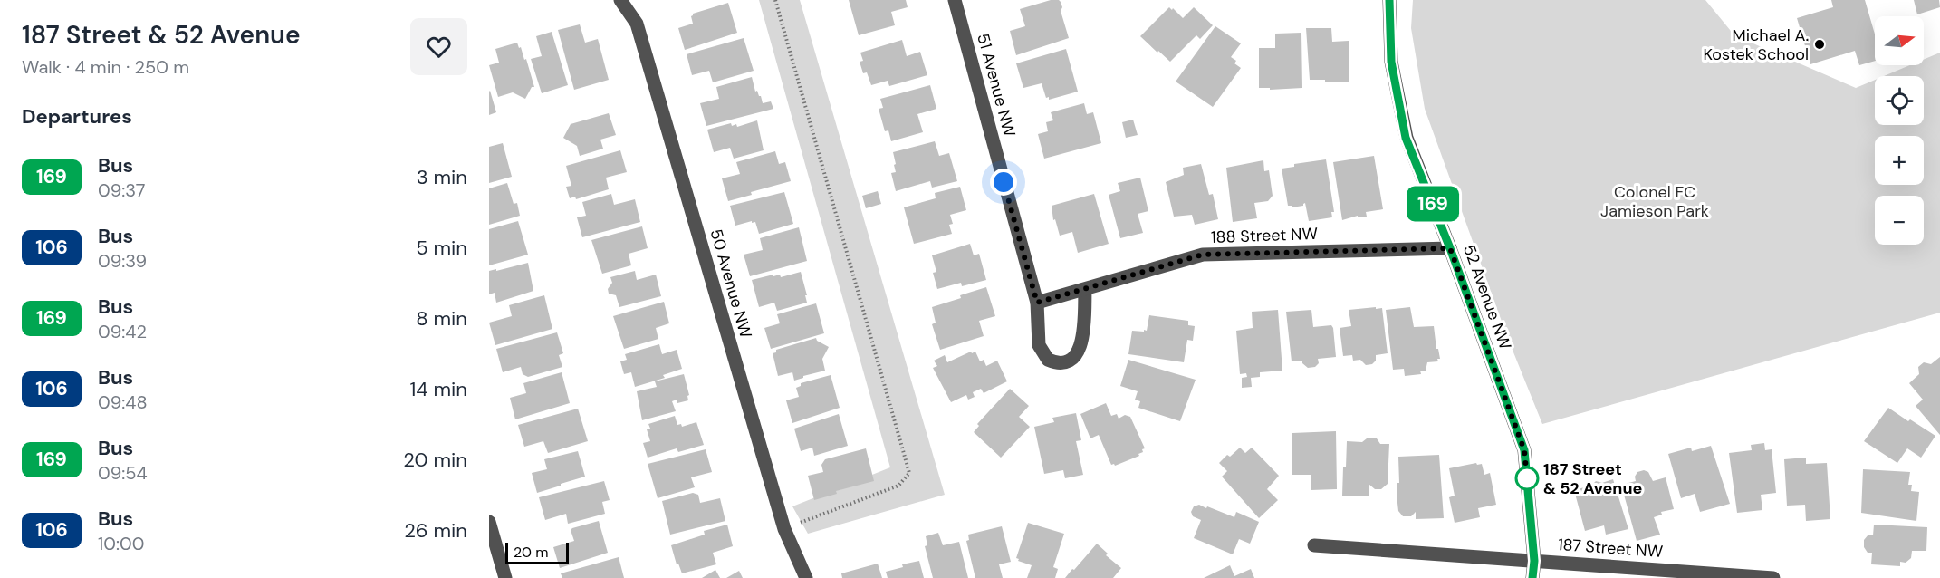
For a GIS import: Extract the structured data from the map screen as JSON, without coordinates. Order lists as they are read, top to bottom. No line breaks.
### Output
{"streets":{"street":["51 Avenue NW","188 Street NW","50 Avenue NW","52 Avenue NW","187 Street NW"]},"crossings":[["51 Avenue NW","188 Street NW"],["188 Street NW","52 Avenue NW"],["52 Avenue NW","187 Street NW"]],"parks":["Colonel FC Jamieson Park"],"places":["Michael A. Kostek School","187 Street & 52 Avenue"],"lines":["bus line 169"],"scale_bar":"20 m","north":"right","page":{"heading":[["187 Street & 52 Avenue","Walk · 4 min · 250 m"],"Departures"],"on_map":"169","map_buttons":["+","−"],"list":[{"mark":"169","name":"Bus","note":"09:37","value":"3 min"},{"mark":"106","name":"Bus","note":"09:39","value":"5 min"},{"mark":"169","name":"Bus","note":"09:42","value":"8 min"},{"mark":"106","name":"Bus","note":"09:48","value":"14 min"},{"mark":"169","name":"Bus","note":"09:54","value":"20 min"},{"mark":"106","name":"Bus","note":"10:00","value":"26 min"}],"scale":"20 m"}}
